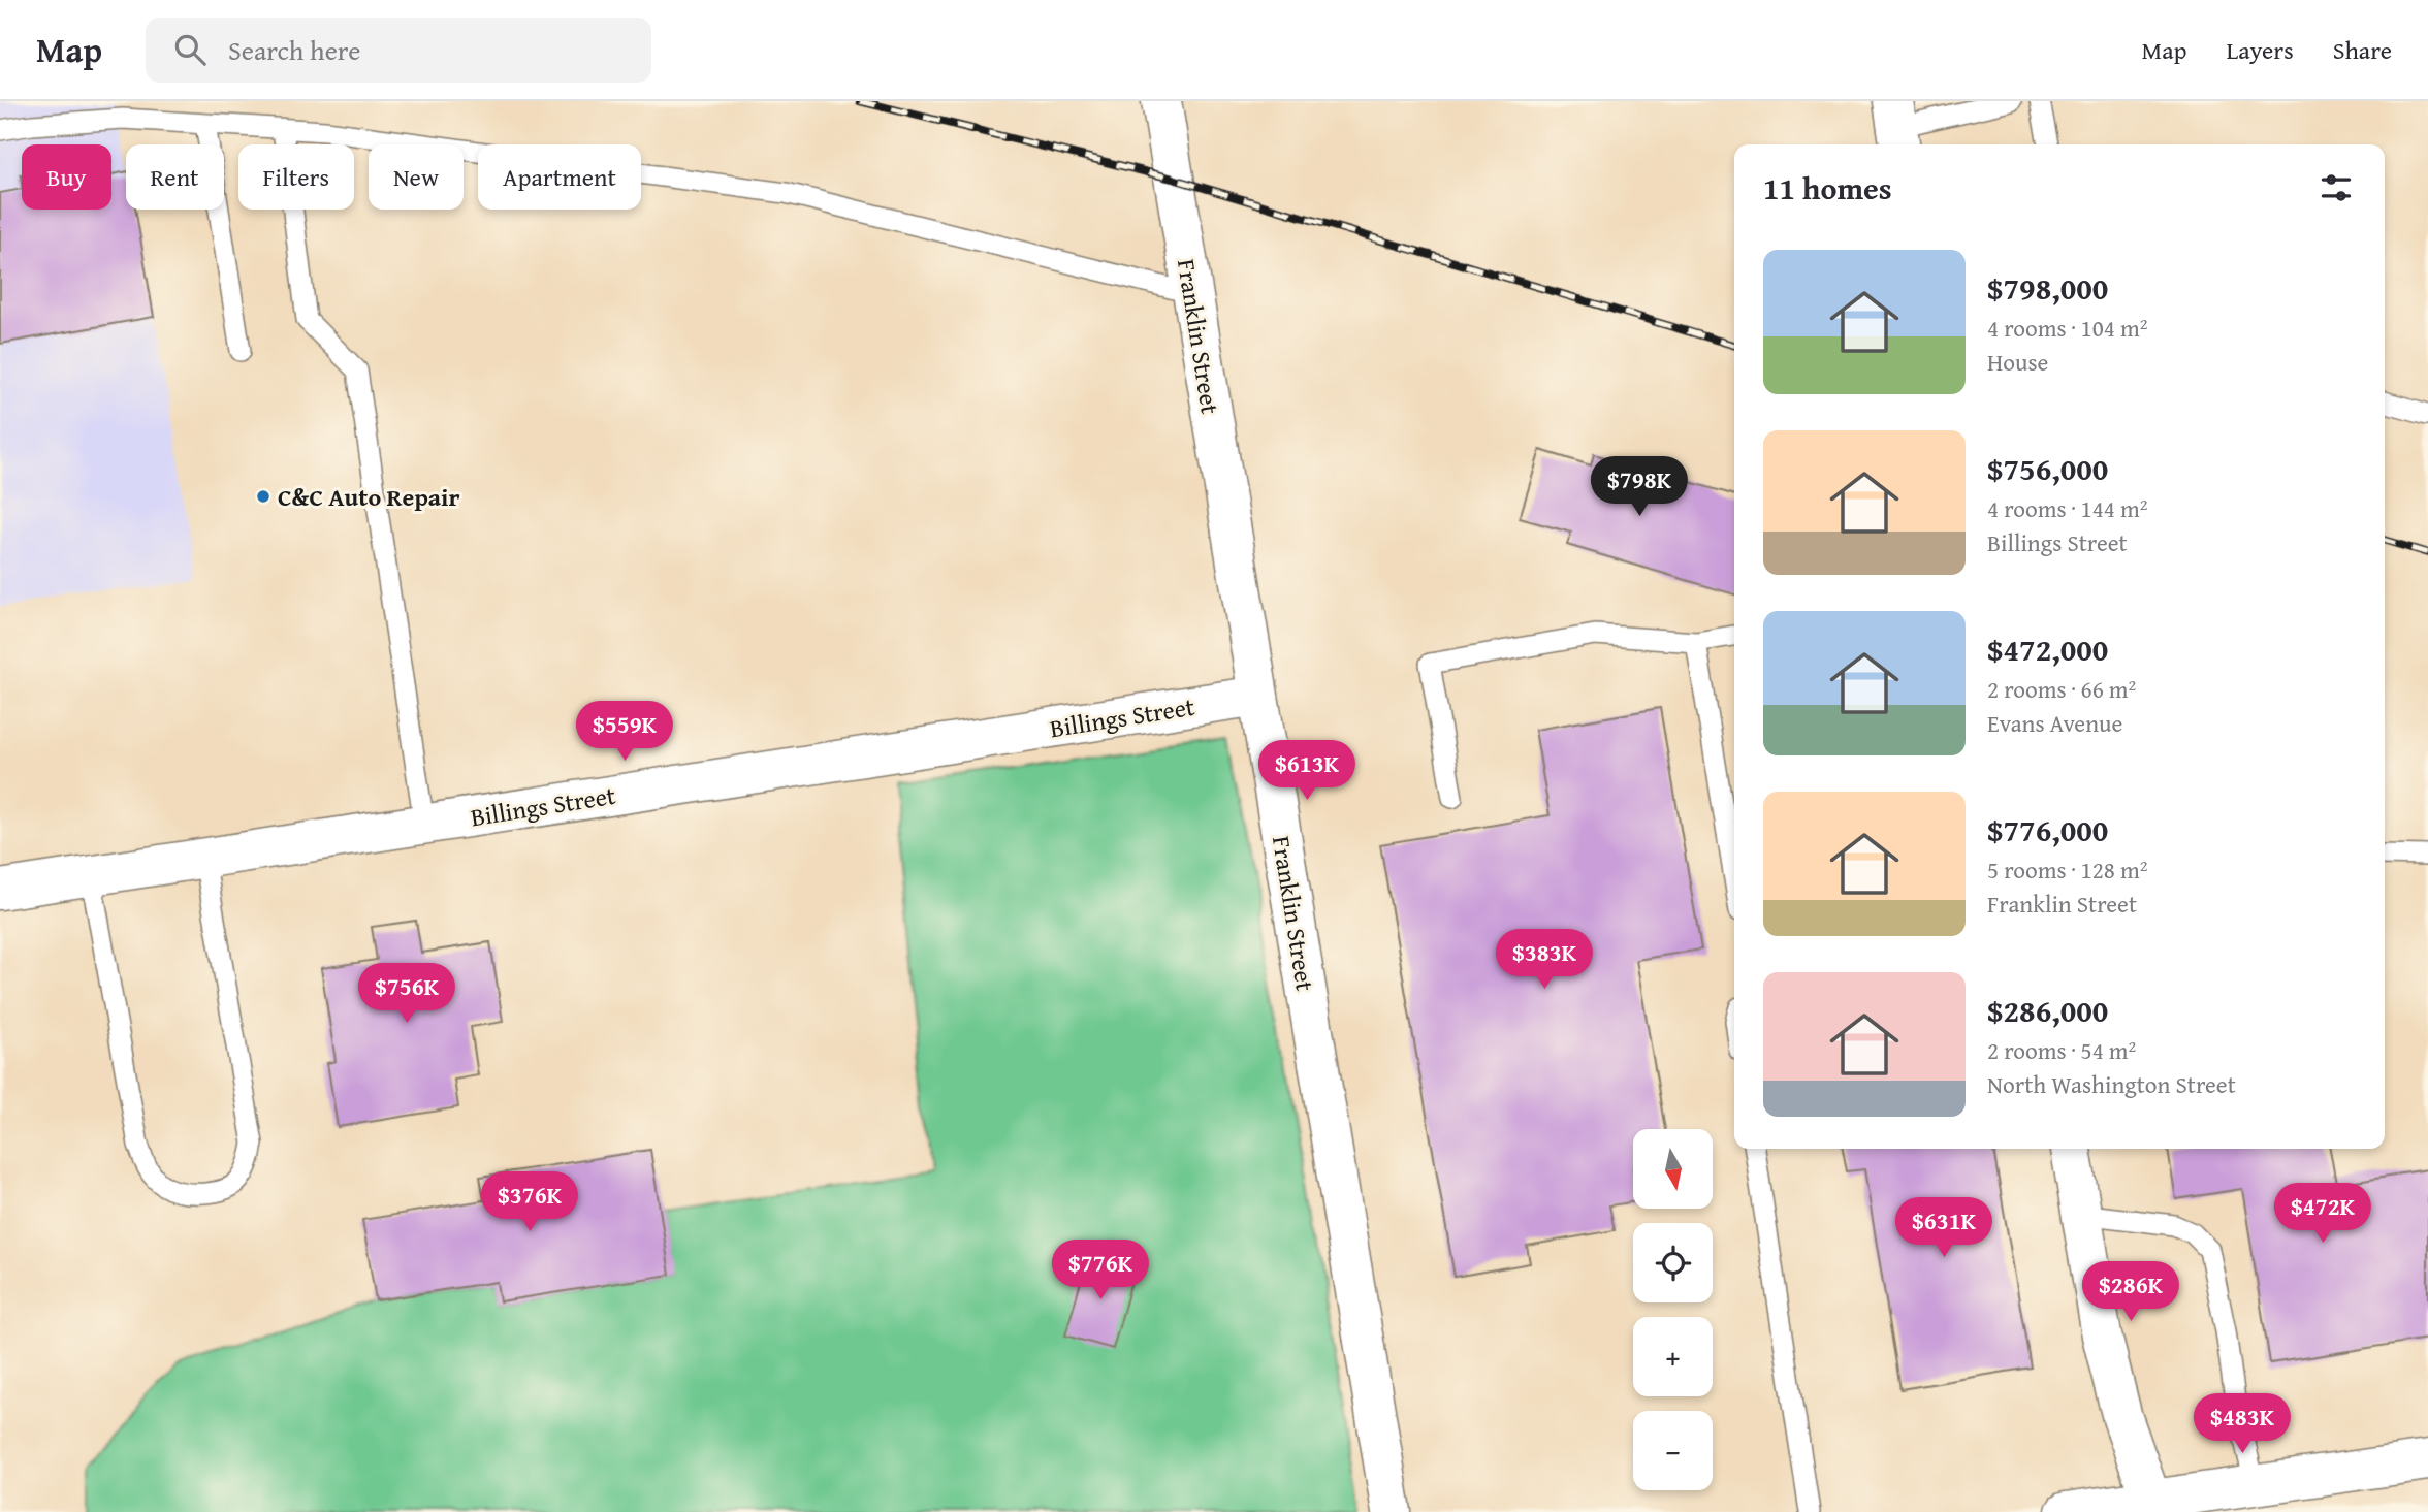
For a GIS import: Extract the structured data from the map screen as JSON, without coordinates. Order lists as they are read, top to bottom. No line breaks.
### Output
{"streets":{"street":["Franklin Street","Billings Street"]},"crossings":[["Franklin Street","Billings Street"]],"places":["C&C Auto Repair"],"north":"bottom","page":{"header":"Map","search":"Search here","nav":["Map","Layers","Share"],"chip":["Buy","Rent","Filters","New","Apartment"],"heading":"11 homes","list":[{"name":"$798,000","note":"4 rooms · 104 m² · House"},{"name":"$756,000","note":"4 rooms · 144 m² · Billings Street"},{"name":"$472,000","note":"2 rooms · 66 m² · Evans Avenue"},{"name":"$776,000","note":"5 rooms · 128 m² · Franklin Street"},{"name":"$286,000","note":"2 rooms · 54 m² · North Washington Street"}],"price":["$798K","$559K","$613K","$383K","$756K","$376K","$472K","$631K","$776K","$286K","$483K"],"map_buttons":["+","−"]}}
